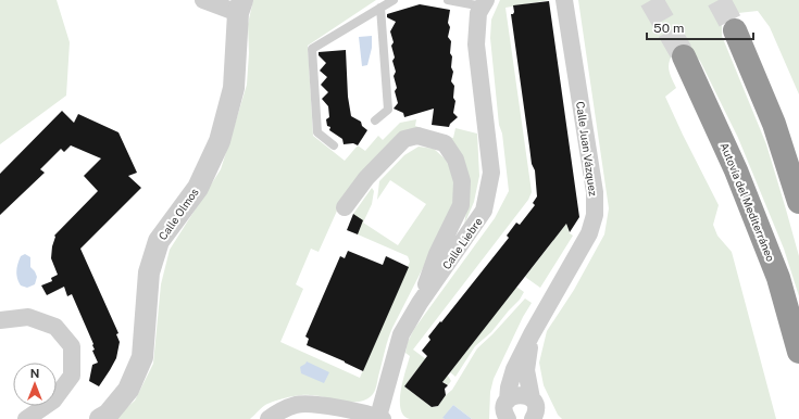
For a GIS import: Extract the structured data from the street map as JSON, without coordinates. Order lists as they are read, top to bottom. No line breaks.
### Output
{"streets":{"highway":["Autovía del Mediterráneo"],"street":["Calle Juan Vázquez","Calle Olmos","Calle Liebre"]},"scale_bar":"50 m","north":"top"}
